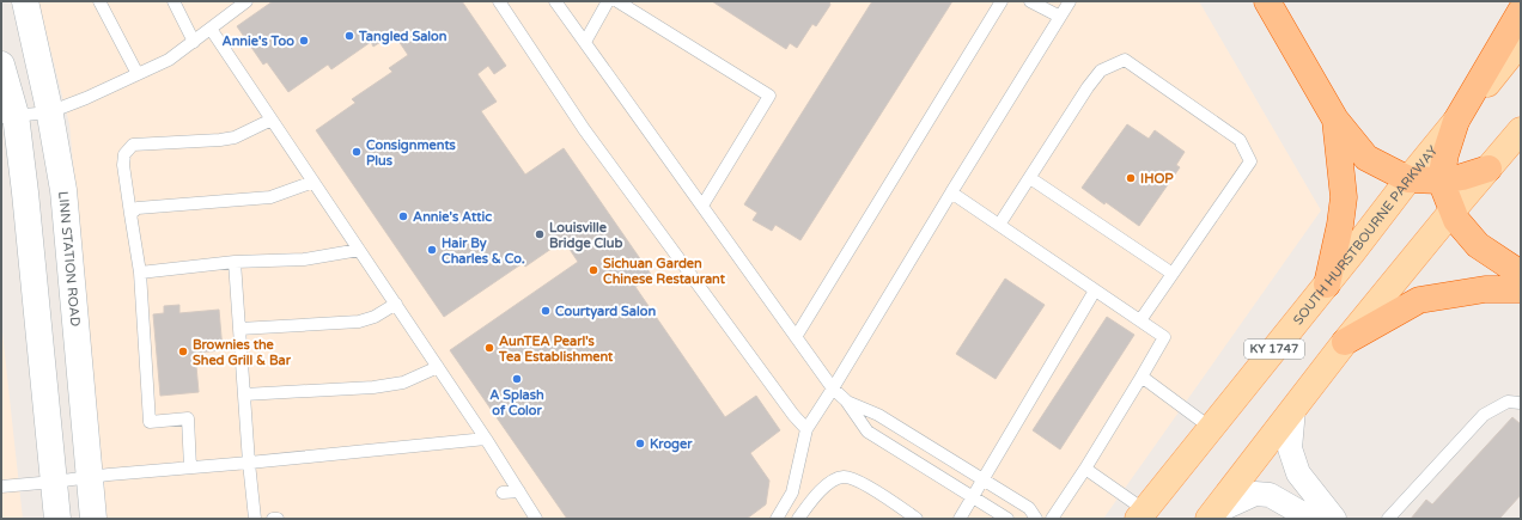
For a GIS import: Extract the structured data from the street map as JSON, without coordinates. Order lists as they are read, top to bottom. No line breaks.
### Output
{"streets":{"main road":["SOUTH HURSTBOURNE PARKWAY","KY 1747"],"street":["LINN STATION ROAD"]},"places":["Tangled Salon","Annie's Too","Consignments Plus","IHOP","Annie's Attic","Louisville Bridge Club","Hair By Charles & Co.","Sichuan Garden Chinese Restaurant","Courtyard Salon","AunTEA Pearl's Tea Establishment","Brownies the Shed Grill & Bar","A Splash of Color","Kroger"]}
